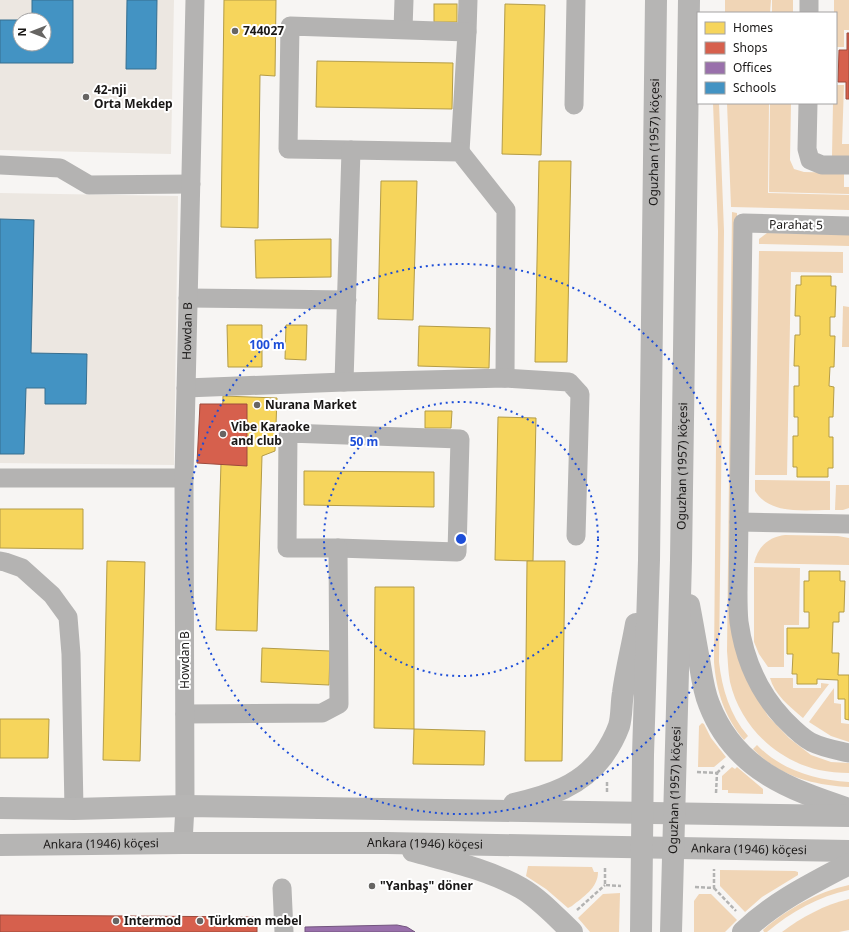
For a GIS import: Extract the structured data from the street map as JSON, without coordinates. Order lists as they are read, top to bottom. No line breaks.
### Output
{"streets":{"main road":["Oguzhan (1957) köçesi","Ankara (1946) köçesi"],"lane":["Parahat 5","Howdan B"]},"crossings":[["Oguzhan (1957) köçesi","Ankara (1946) köçesi"],["Howdan B","Ankara (1946) köçesi"]],"places":["744027","42-nji Orta Mekdep","Nurana Market","Vibe Karaoke and club","\"Yanbaş\" döner","Intermod","Türkmen mebel"],"legend":["Homes","Shops","Offices","Schools"],"north":"left","rings":["100 m","50 m"]}
